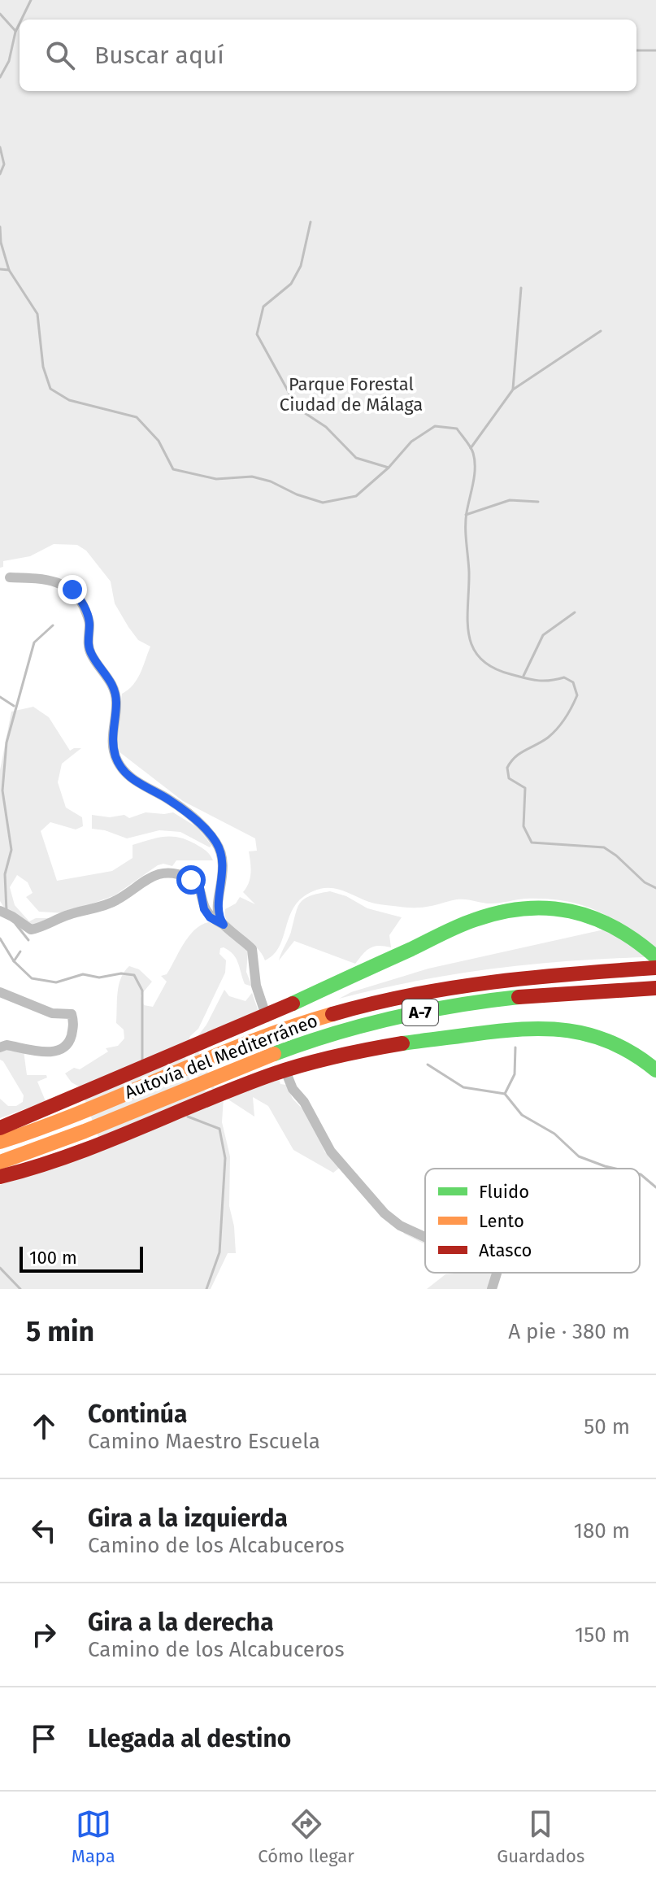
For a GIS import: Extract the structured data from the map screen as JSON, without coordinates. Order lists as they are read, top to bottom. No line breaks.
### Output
{"streets":{"highway":["A-7","Autovía del Mediterráneo"]},"parks":["Parque Forestal Ciudad de Málaga"],"legend":["Fluido","Lento","Atasco"],"scale_bar":"100 m","page":{"search":"Buscar aquí","scale":"100 m","heading":["5 min","A pie · 380 m"],"list":[["Continúa","Camino Maestro Escuela","50 m"],["Gira a la izquierda","Camino de los Alcabuceros","180 m"],["Gira a la derecha","Camino de los Alcabuceros","150 m"],"Llegada al destino"],"nav":["Mapa","Cómo llegar","Guardados"]}}
